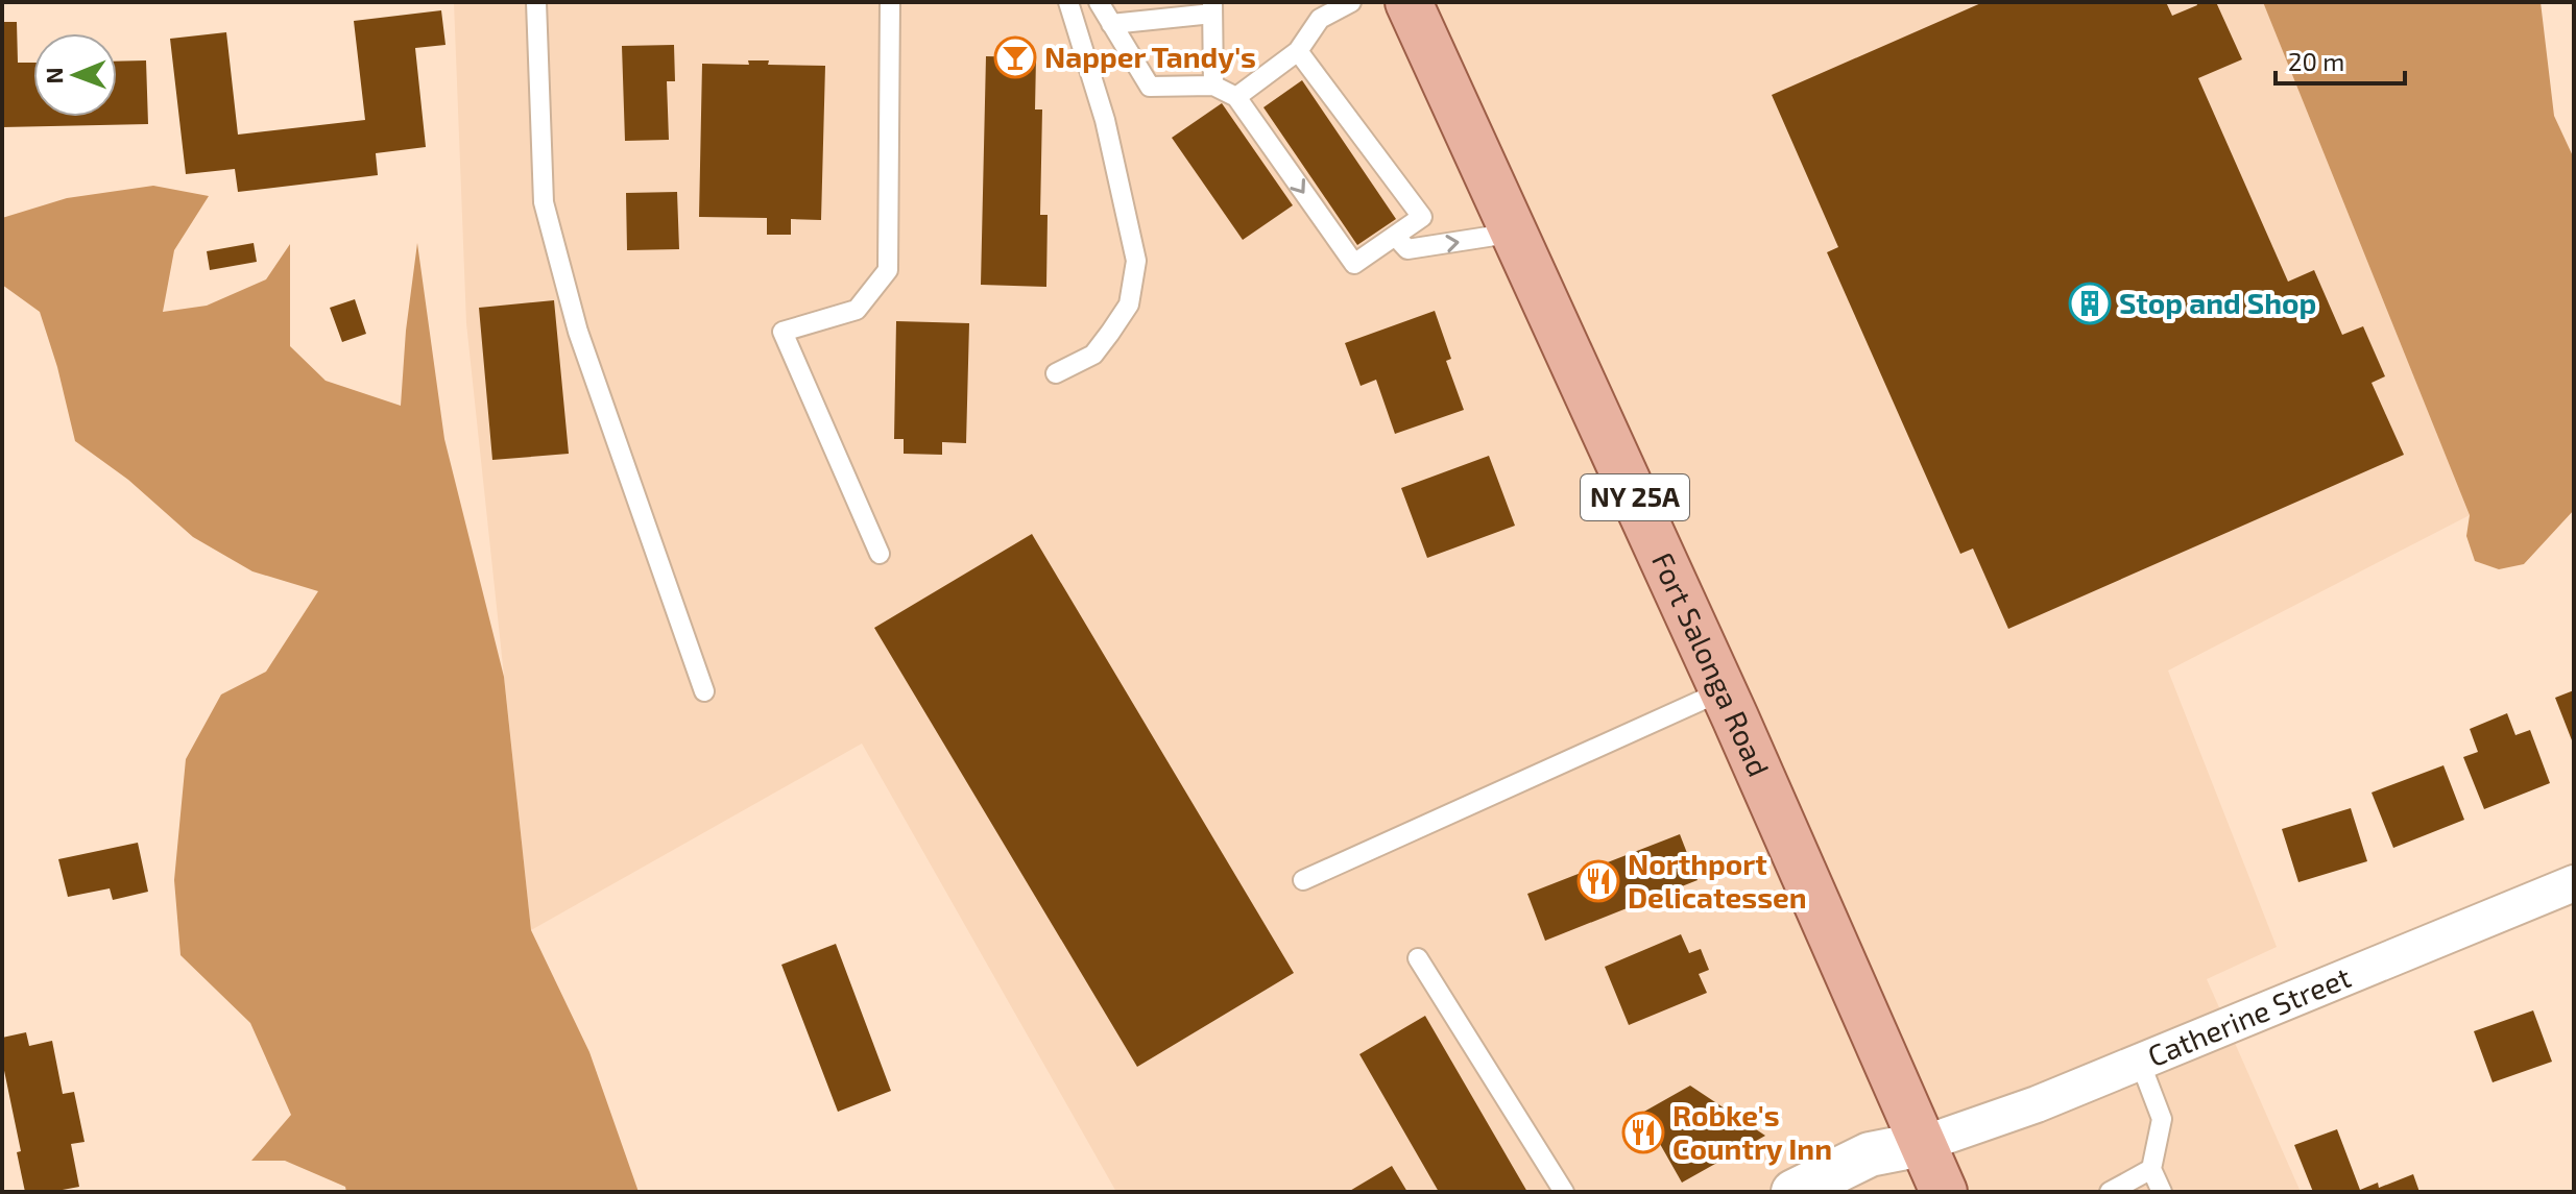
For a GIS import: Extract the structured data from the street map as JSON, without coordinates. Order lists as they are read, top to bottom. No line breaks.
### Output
{"streets":{"main road":["NY 25A","Fort Salonga Road"],"street":["Catherine Street"]},"crossings":[["Fort Salonga Road","Catherine Street"]],"places":{"bar":["Napper Tandy's"],"building":["Stop and Shop"],"restaurant":["Northport Delicatessen","Robke's Country Inn"]},"scale_bar":"20 m","north":"left"}
